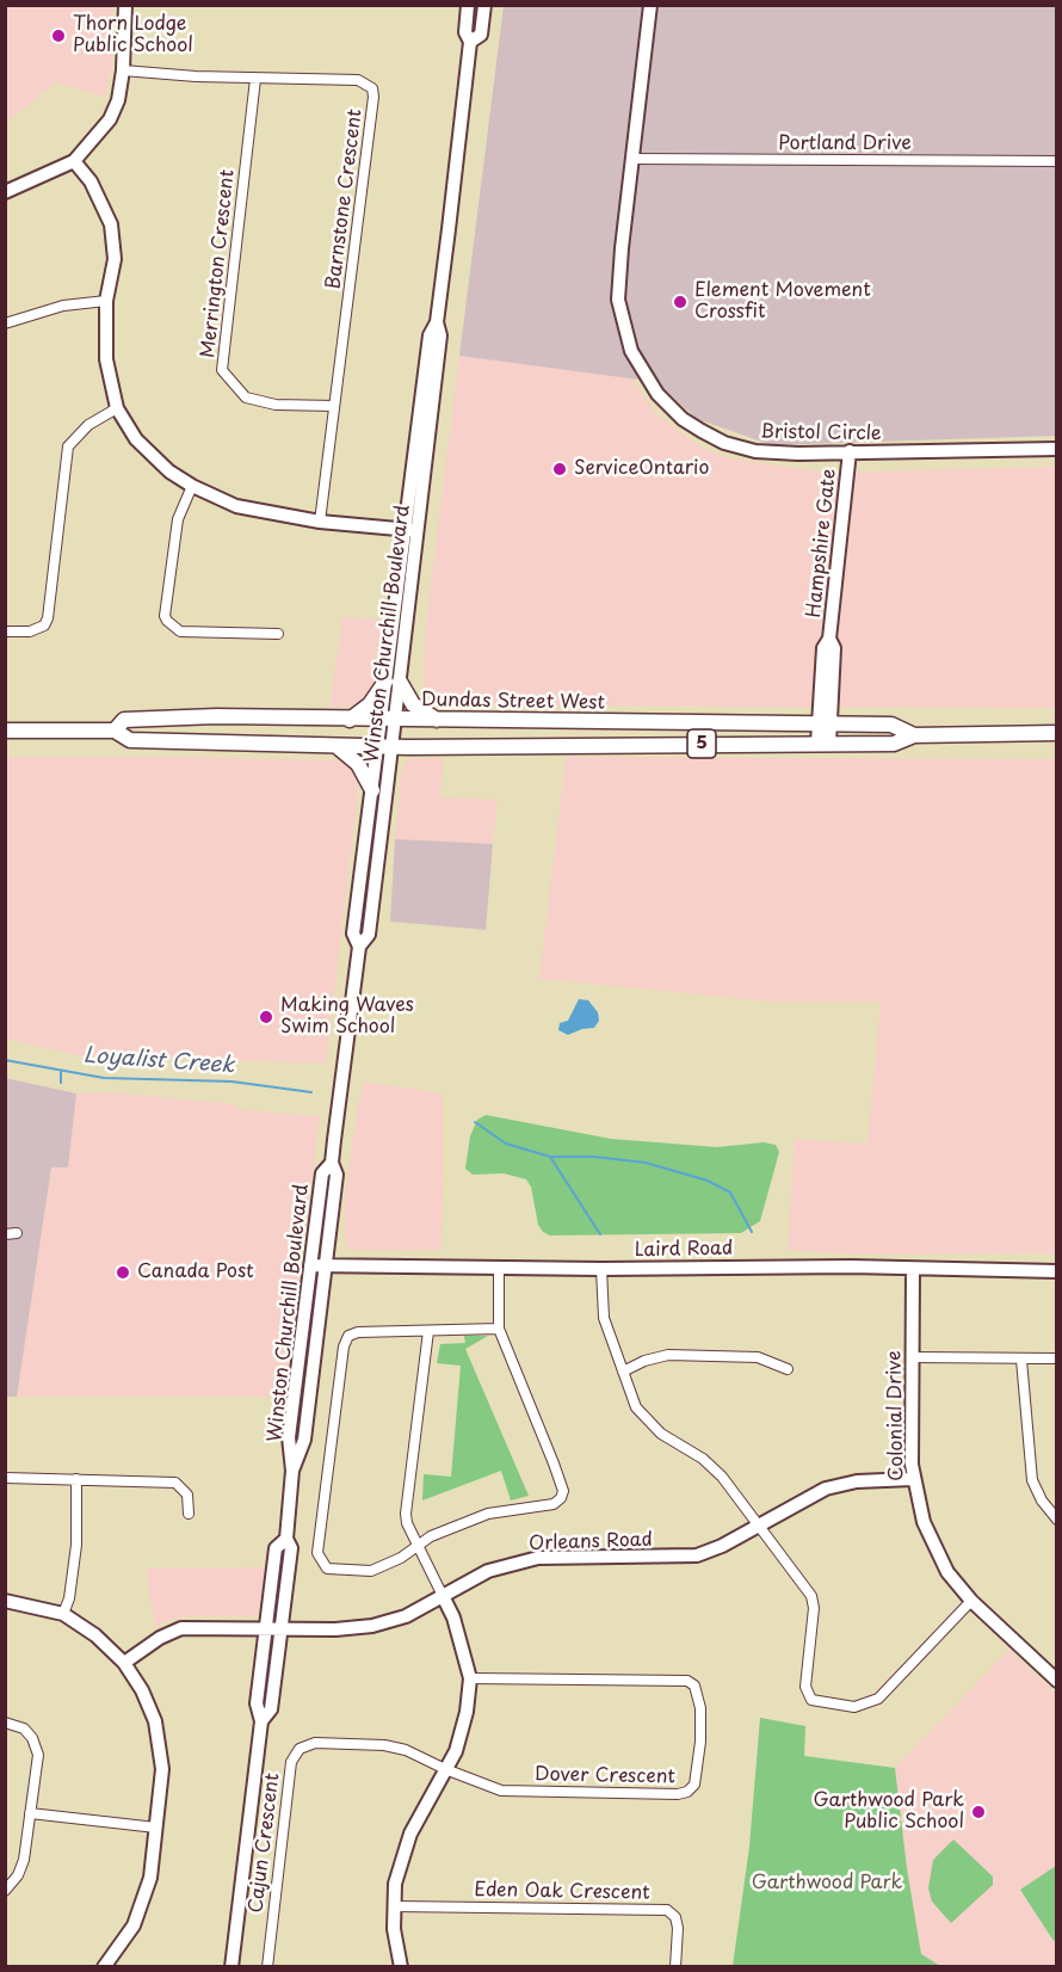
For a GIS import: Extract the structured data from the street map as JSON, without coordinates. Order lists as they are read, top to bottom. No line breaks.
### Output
{"streets":{"main road":["Dundas Street West","5"],"street":["Portland Drive","Barnstone Crescent","Merrington Crescent","Bristol Circle","Hampshire Gate","Winston Churchill Boulevard","Laird Road","Colonial Drive","Orleans Road","Dover Crescent","Cajun Crescent","Eden Oak Crescent"]},"crossings":[["Portland Drive","Bristol Circle"],["Barnstone Crescent","Merrington Crescent"],["Bristol Circle","Hampshire Gate"],["Hampshire Gate","Dundas Street West"],["Winston Churchill Boulevard","Dundas Street West"],["Winston Churchill Boulevard","Laird Road"],["Winston Churchill Boulevard","Orleans Road"],["Laird Road","Colonial Drive"],["Colonial Drive","Orleans Road"],["Dover Crescent","Cajun Crescent"]],"water":["Loyalist Creek"],"parks":["Garthwood Park"],"places":["Thorn Lodge Public School","Element Movement Crossfit","ServiceOntario","Making Waves Swim School","Canada Post","Garthwood Park Public School"]}
